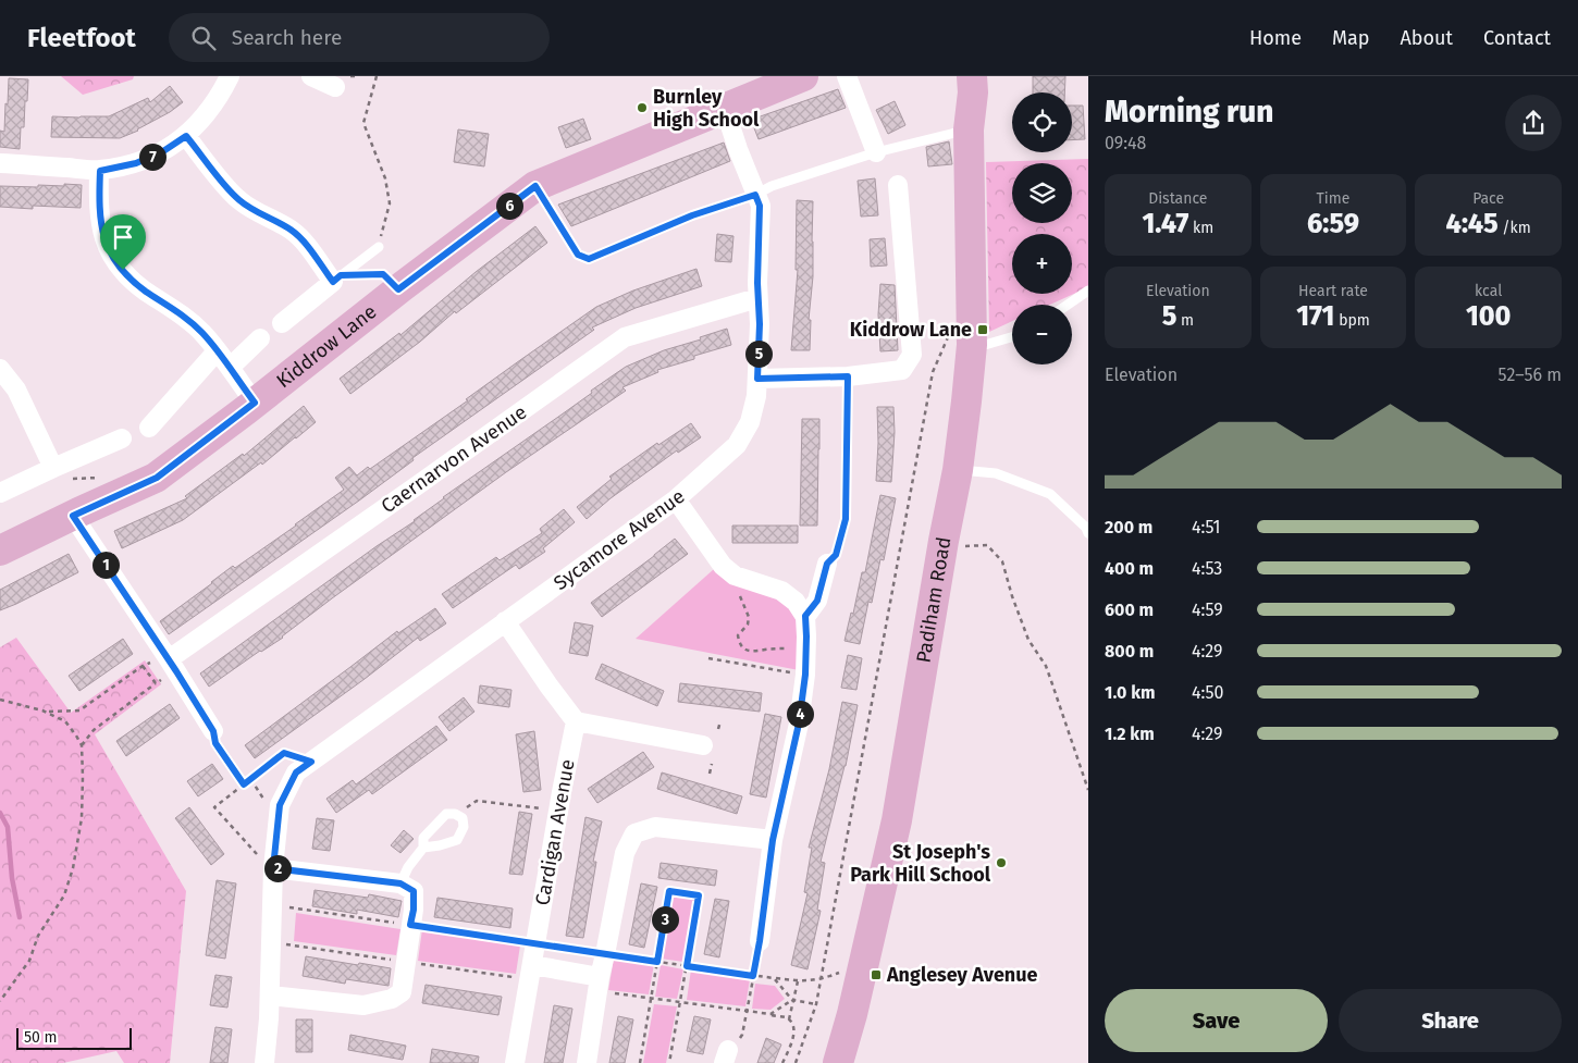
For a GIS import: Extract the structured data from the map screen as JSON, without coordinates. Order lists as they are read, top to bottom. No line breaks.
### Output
{"streets":{"main road":["Kiddrow Lane","Padiham Road"],"street":["Caernarvon Avenue","Sycamore Avenue","Cardigan Avenue"]},"crossings":[["Kiddrow Lane","Sycamore Avenue"],["Caernarvon Avenue","Sycamore Avenue"]],"places":{"other":["Burnley High School","St Joseph's Park Hill School"],"transit":["Kiddrow Lane","Anglesey Avenue"]},"scale_bar":"50 m","page":{"header":"Fleetfoot","search":"Search here","nav":["Home","Map","About","Contact"],"heading":["Morning run","09:48"],"map_buttons":["+","−"],"pins":["7","6","5","1","4","2","3"],"stats":[["Distance","1.47 km"],["Time","6:59"],["Pace","4:45 /km"],["Elevation","5 m"],["Heart rate","171 bpm"],["kcal","100"]],"chart":["Elevation","52–56 m"],"list":[{"name":"200 m","note":"4:51"},{"name":"400 m","note":"4:53"},{"name":"600 m","note":"4:59"},{"name":"800 m","note":"4:29"},{"name":"1.0 km","note":"4:50"},{"name":"1.2 km","note":"4:29"}],"buttons":["Save","Share"],"scale":"50 m"}}
